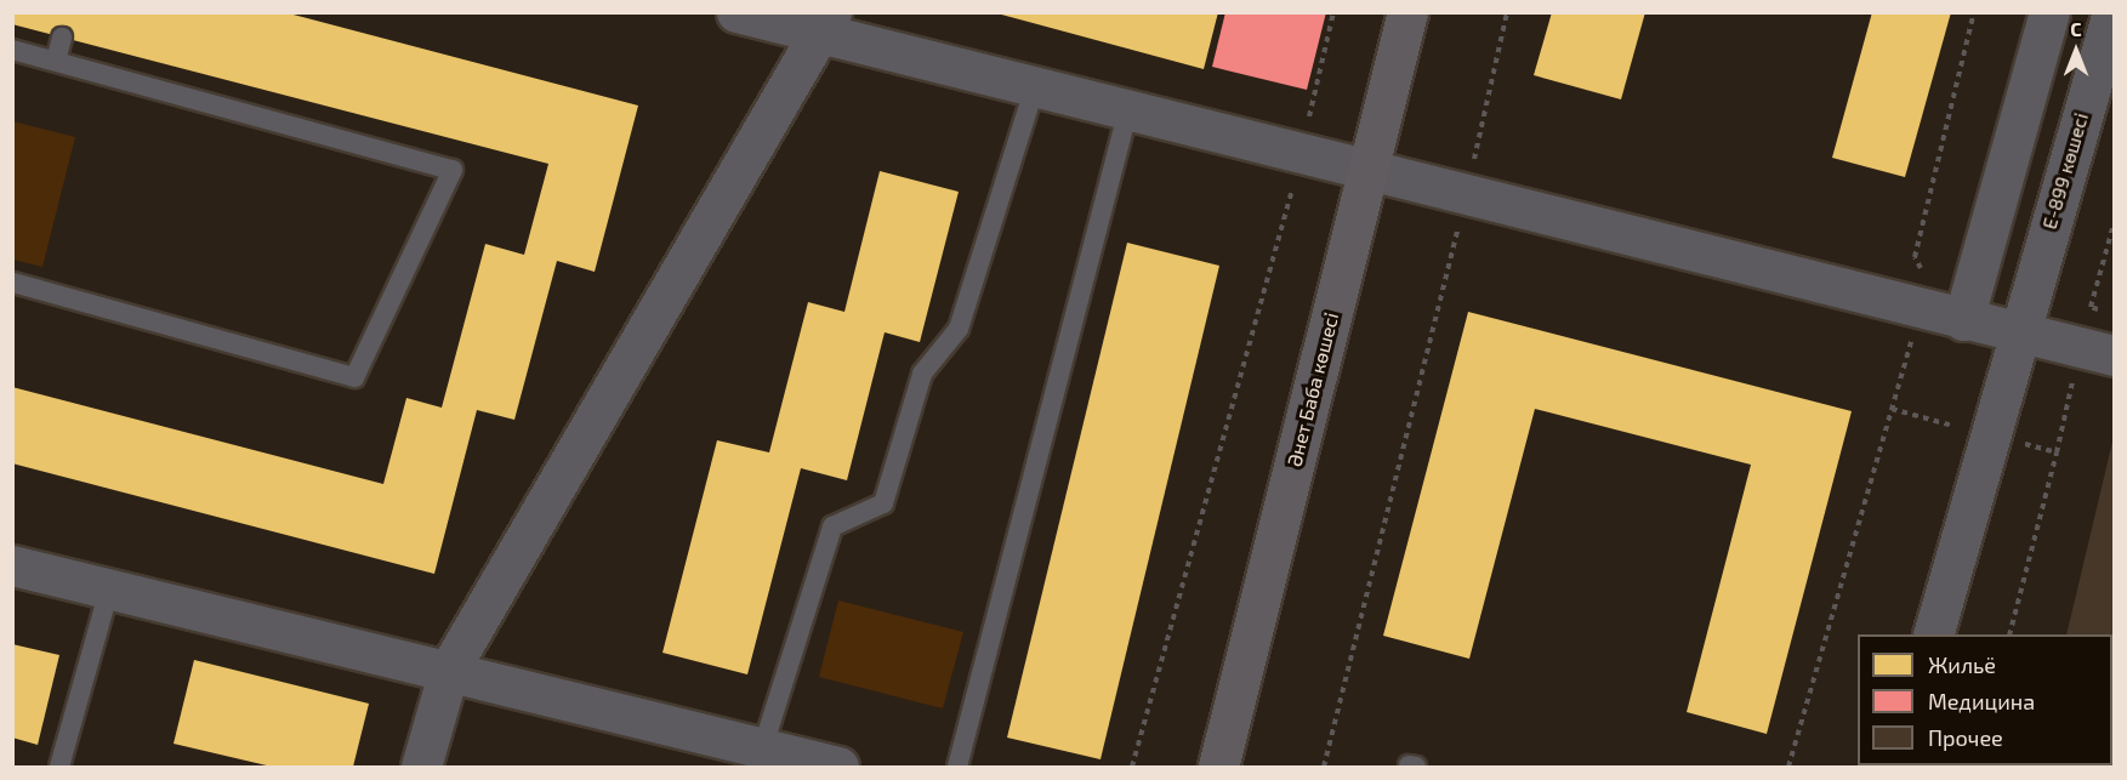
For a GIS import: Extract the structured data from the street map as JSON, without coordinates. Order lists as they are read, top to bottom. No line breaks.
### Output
{"streets":{"street":["Е-899 көшесі","Әнет Баба көшесі"]},"legend":["Жильё","Медицина","Прочее"],"north":"top"}
